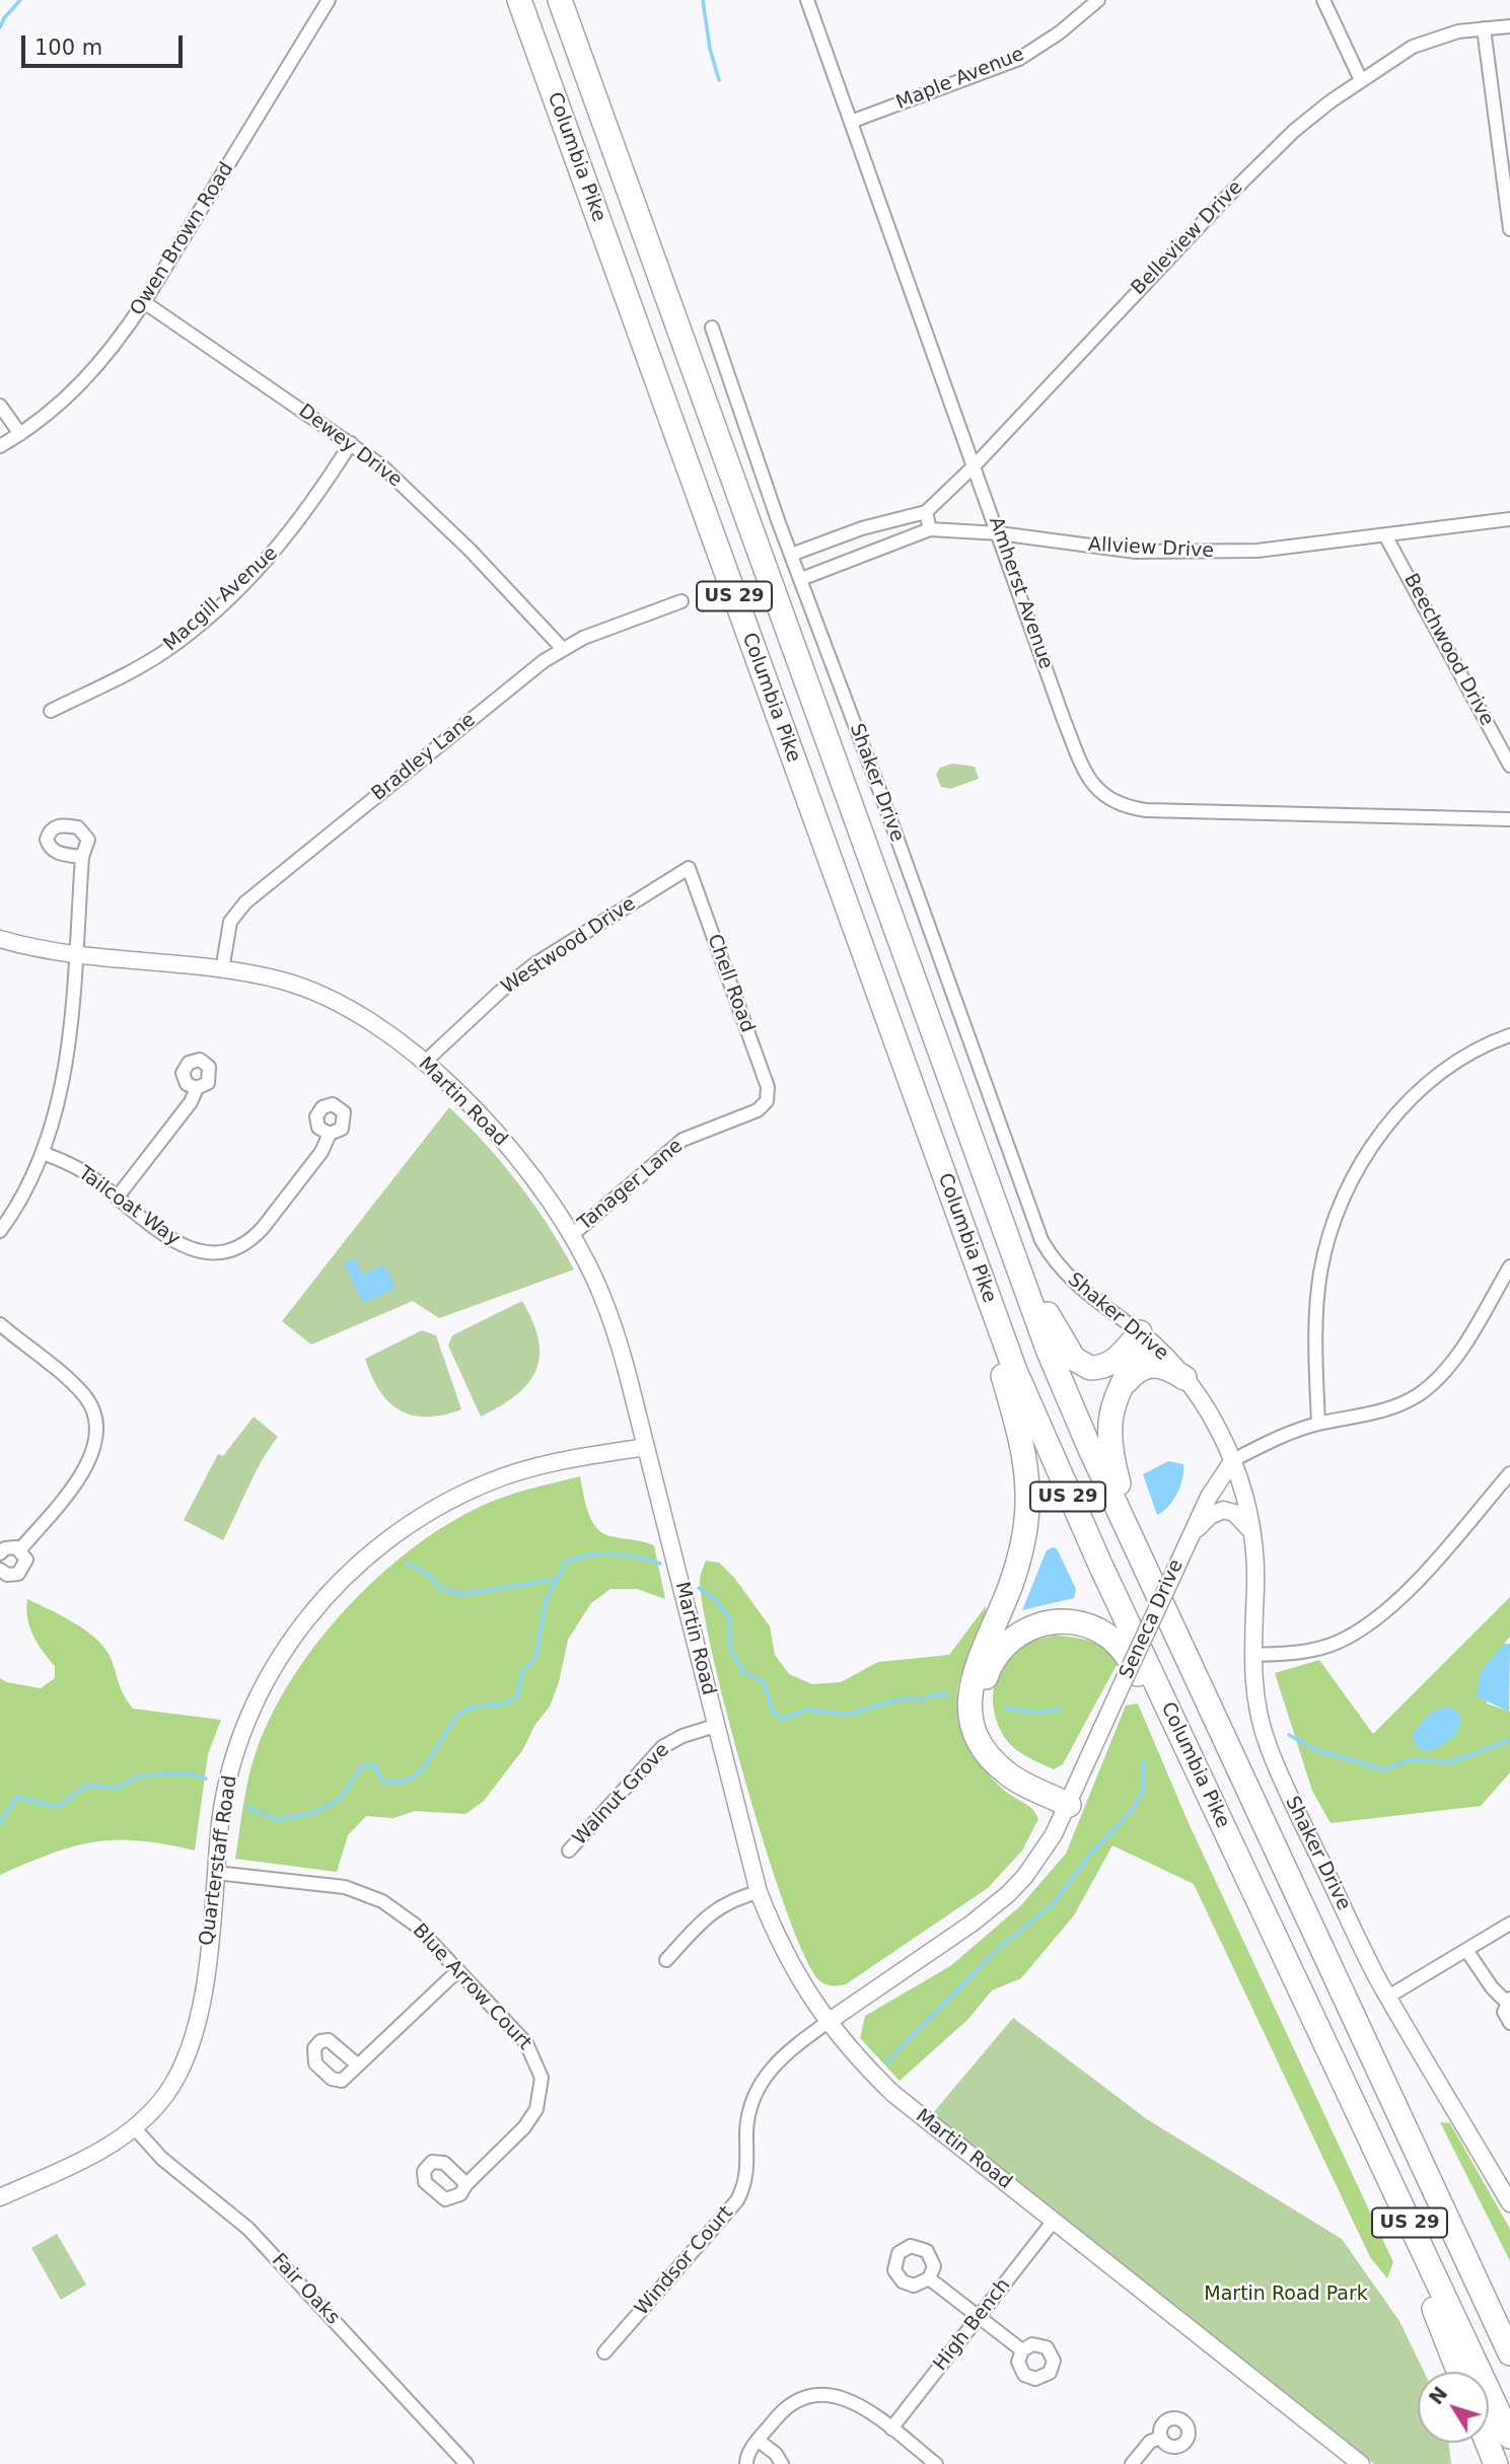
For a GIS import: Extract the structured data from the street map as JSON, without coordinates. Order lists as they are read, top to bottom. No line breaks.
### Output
{"streets":{"highway":["Columbia Pike","US 29"],"street":["Maple Avenue","Belleview Drive","Owen Brown Road","Dewey Drive","Allview Drive","Amherst Avenue","Macgill Avenue","Beechwood Drive","Bradley Lane","Shaker Drive","Westwood Drive","Chell Road","Martin Road","Tanager Lane","Tailcoat Way","Seneca Drive","Walnut Grove","Quarterstaff Road","Blue Arrow Court","Windsor Court","Fair Oaks","High Bench"]},"crossings":[["Maple Avenue","Amherst Avenue"],["Belleview Drive","Amherst Avenue"],["Owen Brown Road","Dewey Drive"],["Dewey Drive","Macgill Avenue"],["Dewey Drive","Bradley Lane"],["Allview Drive","Amherst Avenue"],["Allview Drive","Beechwood Drive"],["Allview Drive","Shaker Drive"],["Bradley Lane","Martin Road"],["Shaker Drive","Seneca Drive"],["Westwood Drive","Chell Road"],["Westwood Drive","Martin Road"],["Chell Road","Tanager Lane"],["Martin Road","Tanager Lane"],["Martin Road","Seneca Drive"],["Martin Road","Walnut Grove"],["Martin Road","Quarterstaff Road"],["Martin Road","Windsor Court"],["Martin Road","High Bench"],["Seneca Drive","Windsor Court"],["Quarterstaff Road","Blue Arrow Court"],["Quarterstaff Road","Fair Oaks"]],"parks":["Martin Road Park"],"scale_bar":"100 m","north":"top left"}
